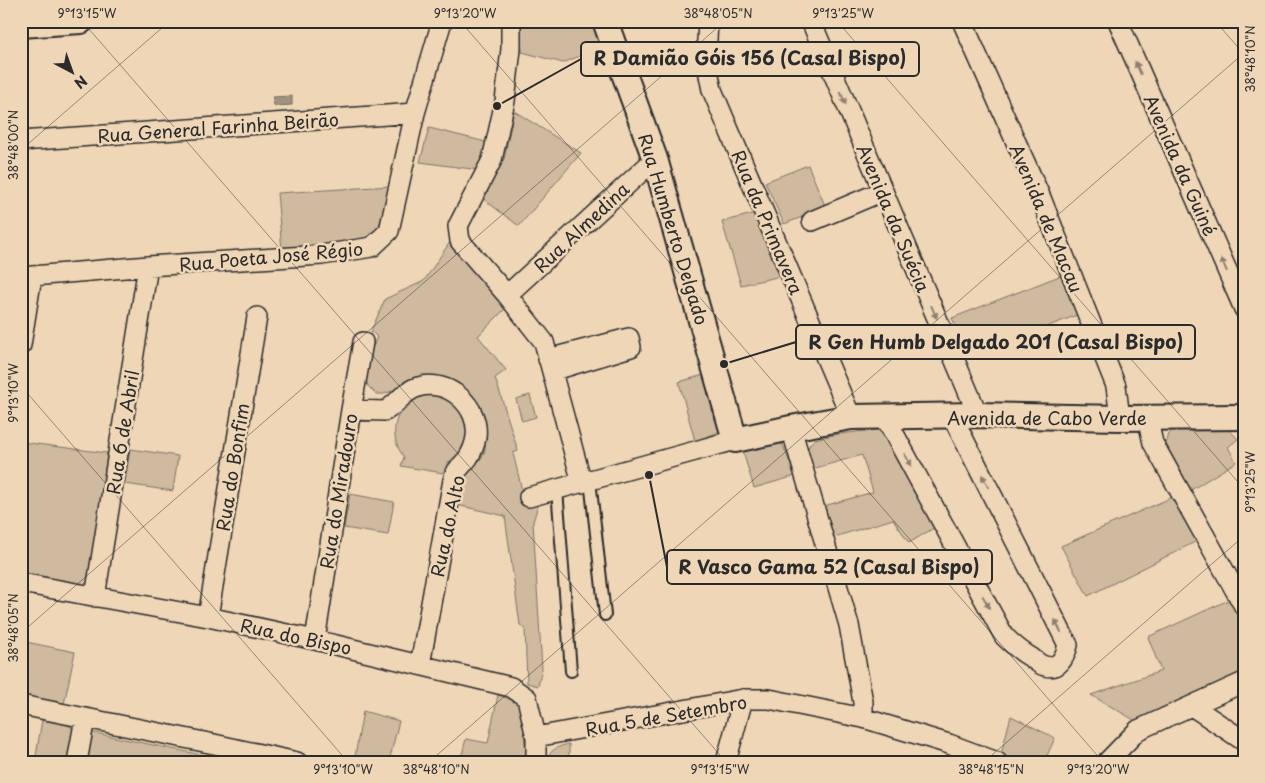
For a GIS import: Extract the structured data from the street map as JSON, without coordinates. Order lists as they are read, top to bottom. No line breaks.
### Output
{"streets":{"street":["Rua General Farinha Beirão","Avenida da Guiné","Avenida da Suécia","Avenida de Macau","Rua da Primavera","Rua Almedina","Rua Humberto Delgado","Rua Poeta José Régio","Avenida de Cabo Verde","Rua 6 de Abril","Rua do Bonfim","Rua do Miradouro","Rua do Alto","Rua do Bispo","Rua 5 de Setembro"]},"crossings":[["Rua General Farinha Beirão","Rua Poeta José Régio"],["Avenida da Suécia","Avenida de Cabo Verde"],["Avenida de Macau","Avenida de Cabo Verde"],["Rua da Primavera","Avenida de Cabo Verde"],["Rua Almedina","Rua Humberto Delgado"],["Rua Humberto Delgado","Avenida de Cabo Verde"],["Rua Poeta José Régio","Rua 6 de Abril"],["Rua 6 de Abril","Rua do Bispo"],["Rua do Bonfim","Rua do Bispo"],["Rua do Miradouro","Rua do Alto"],["Rua do Miradouro","Rua do Bispo"],["Rua do Alto","Rua do Bispo"],["Rua do Bispo","Rua 5 de Setembro"]],"one_way":["Avenida da Guiné","Avenida da Suécia"],"places":["R Damião Góis 156 (Casal Bispo)","R Gen Humb Delgado 201 (Casal Bispo)","R Vasco Gama 52 (Casal Bispo)"],"north":"bottom right","coordinates":["9°13'15\"W","9°13'20\"W","38°48'05\"N","9°13'25\"W","38°48'10\"N","38°48'00\"N","9°13'10\"W","38°48'15\"N"]}
